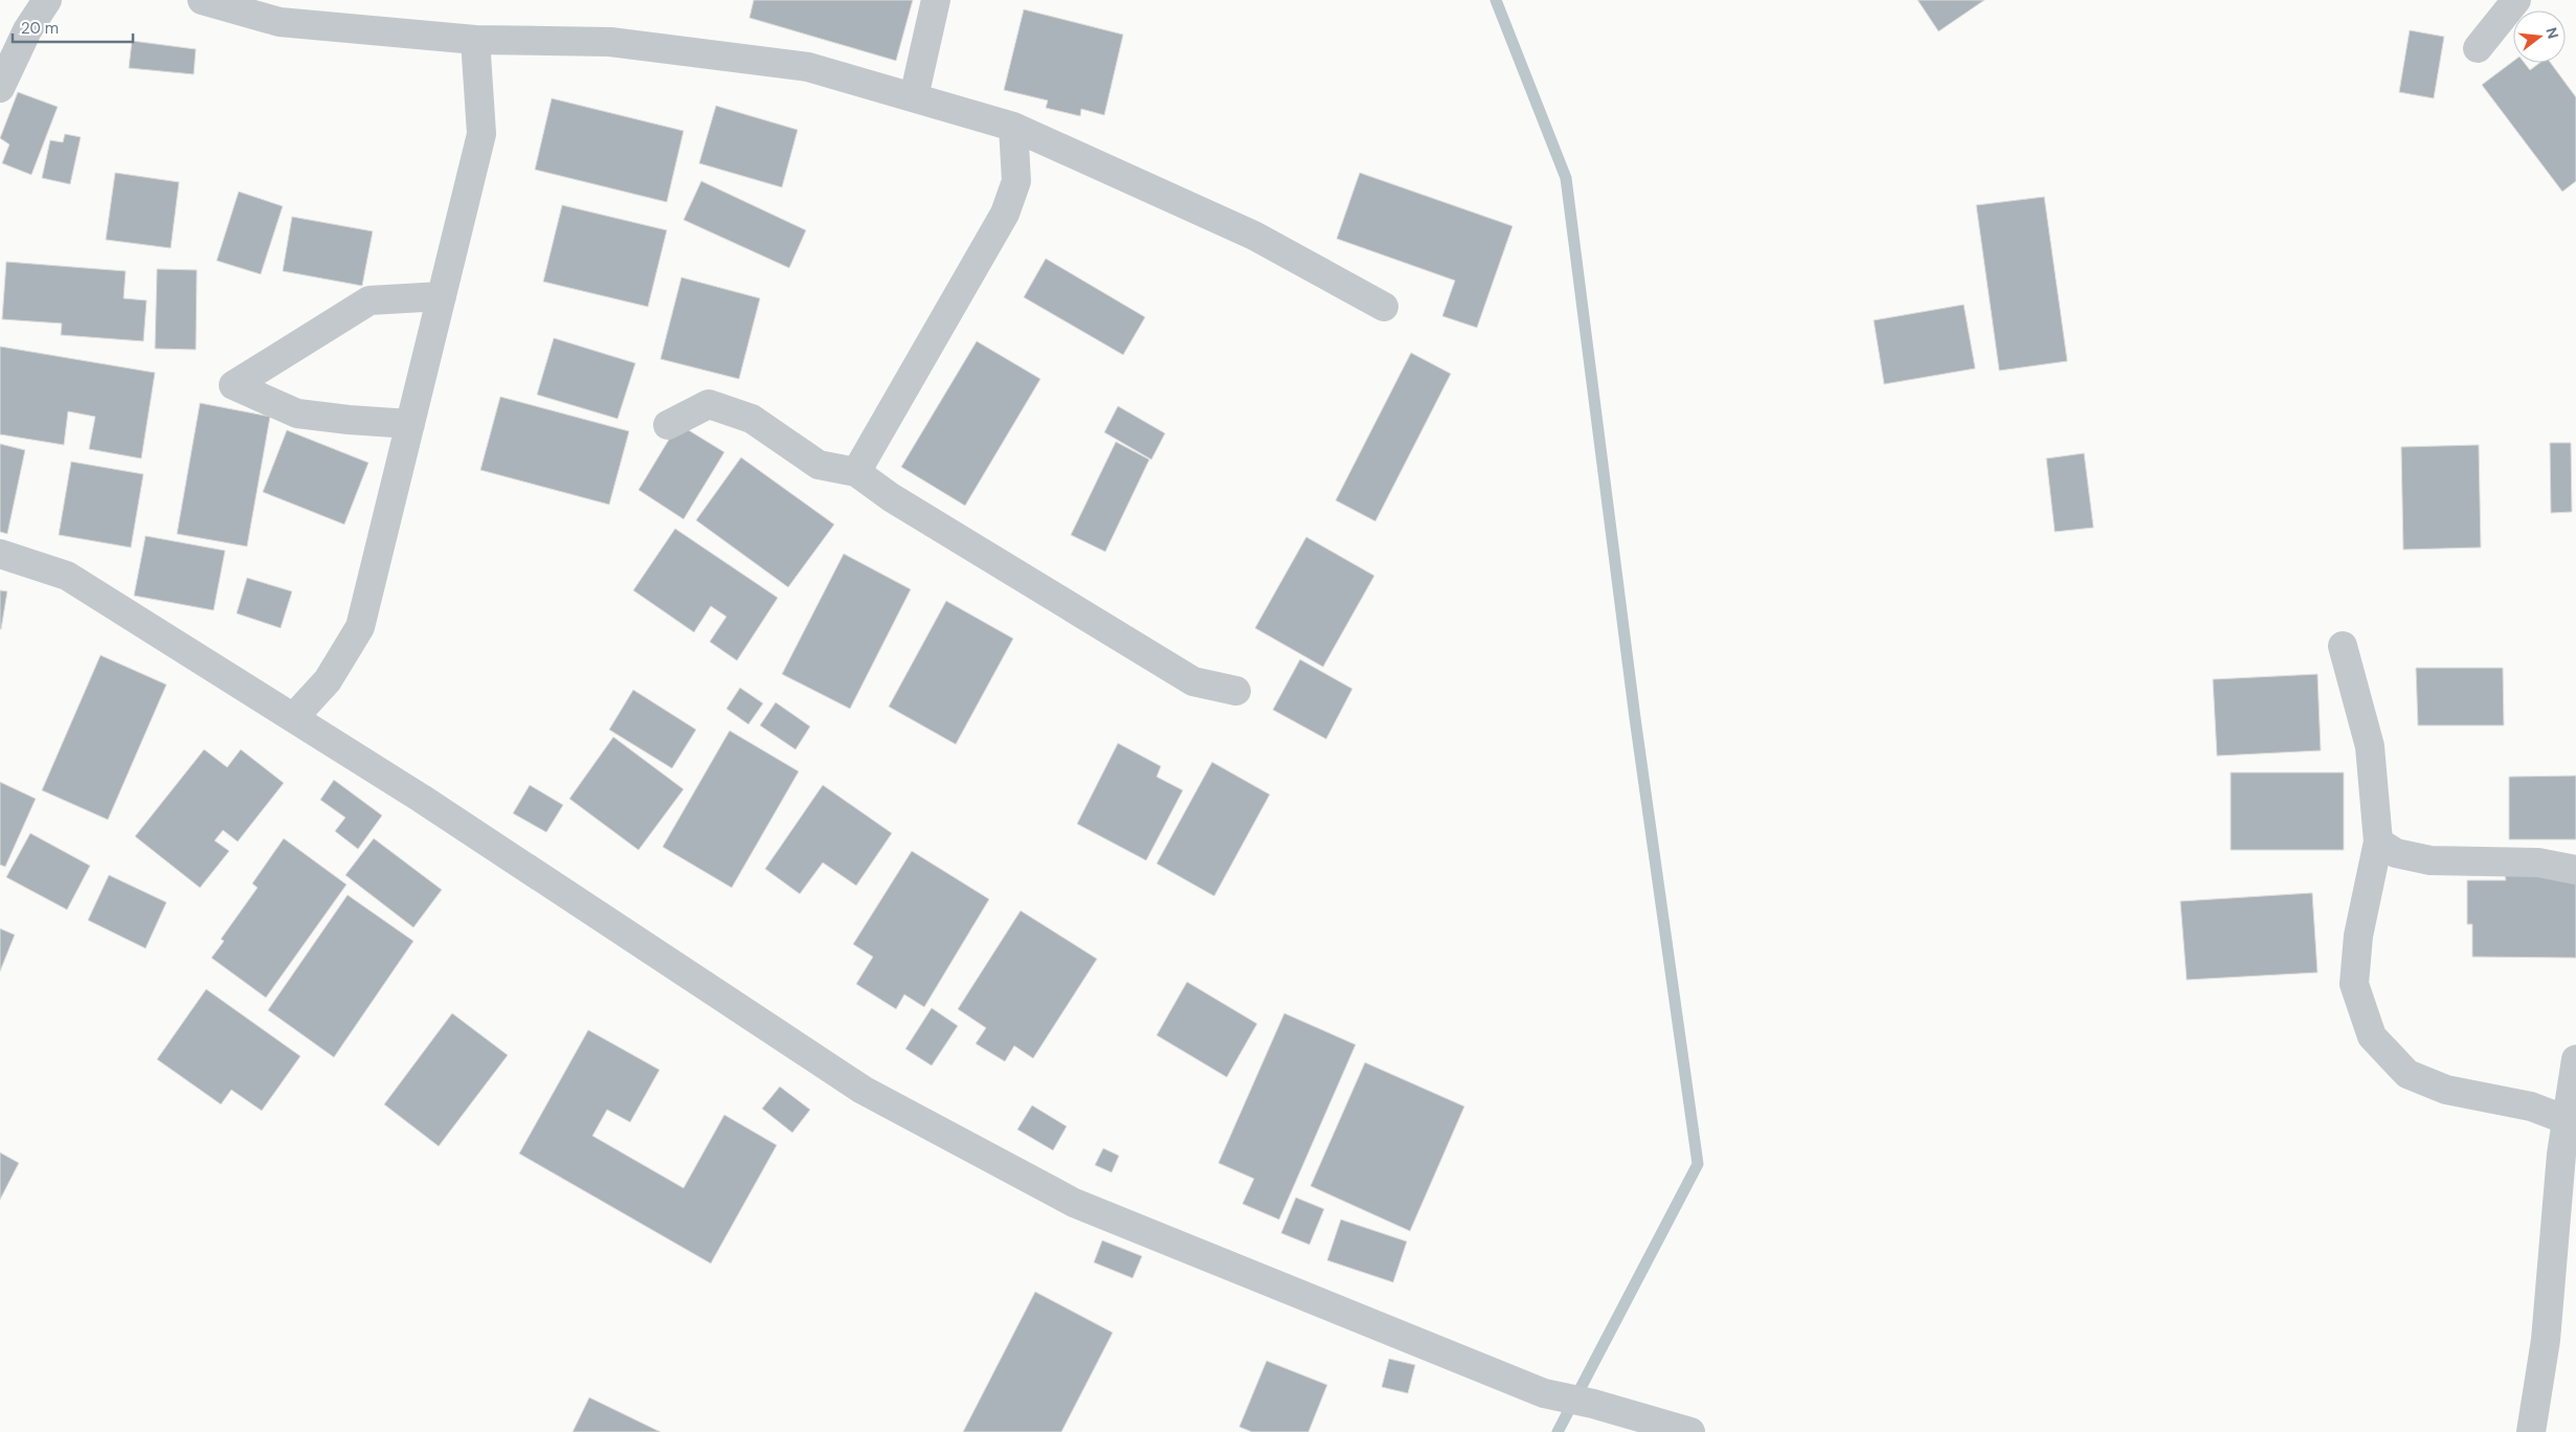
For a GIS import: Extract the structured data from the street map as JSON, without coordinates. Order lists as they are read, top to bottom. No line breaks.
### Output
{"scale_bar":"20 m","north":"right"}
